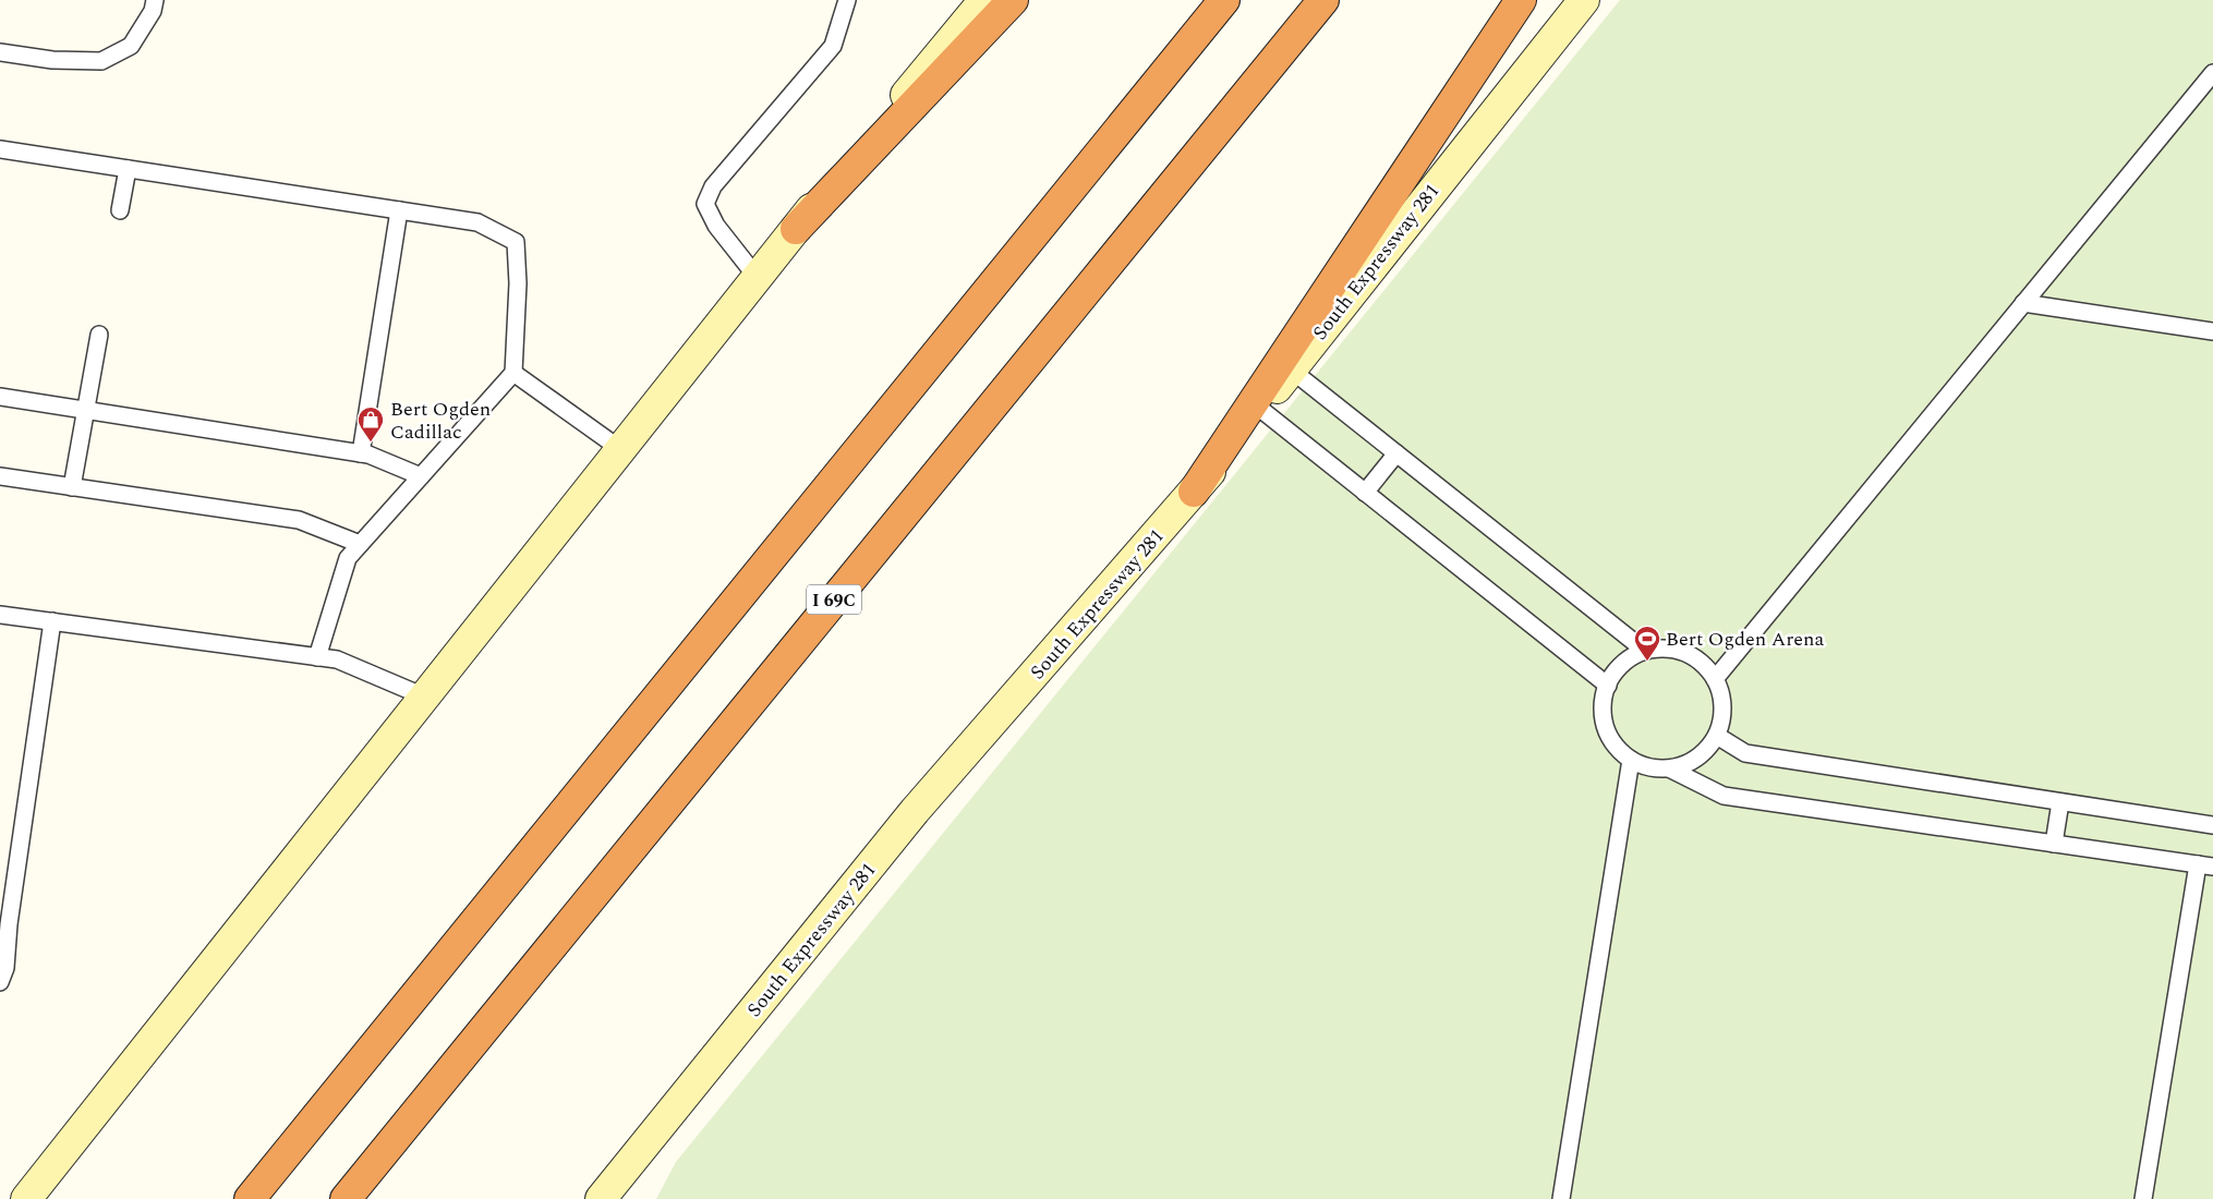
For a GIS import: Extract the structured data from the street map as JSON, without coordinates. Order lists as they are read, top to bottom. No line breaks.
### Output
{"streets":{"highway":["I 69C"],"main road":["South Expressway 281"]},"places":{"shop":["Bert Ogden Cadillac"],"sports":["Bert Ogden Arena"]}}
